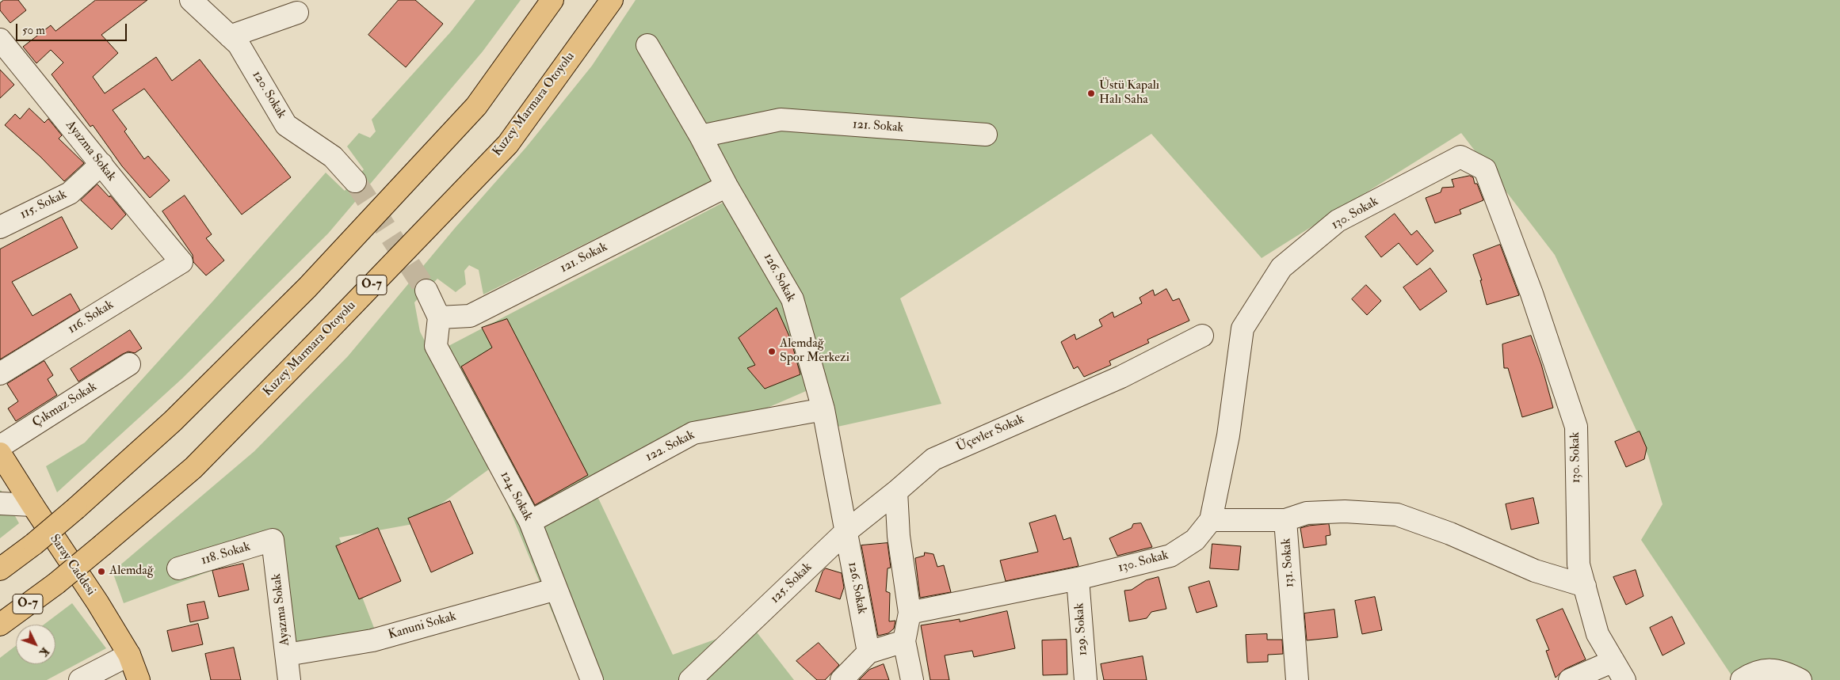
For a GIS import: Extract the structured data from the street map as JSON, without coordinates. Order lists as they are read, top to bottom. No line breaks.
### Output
{"streets":{"main road":["Kuzey Marmara Otoyolu","O-7","Saray Caddesi"],"street":["120. Sokak","121. Sokak","Ayazma Sokak","115. Sokak","130. Sokak","126. Sokak","116. Sokak","Çıkmaz Sokak","Üçevler Sokak","122. Sokak","124. Sokak","118. Sokak","131. Sokak","125. Sokak","Kanuni Sokak","129. Sokak"]},"crossings":[["121. Sokak","126. Sokak"],["121. Sokak","124. Sokak"],["Ayazma Sokak","115. Sokak"],["Ayazma Sokak","116. Sokak"],["Ayazma Sokak","118. Sokak"],["Ayazma Sokak","Kanuni Sokak"],["130. Sokak","131. Sokak"],["130. Sokak","129. Sokak"],["126. Sokak","122. Sokak"],["126. Sokak","125. Sokak"],["Üçevler Sokak","125. Sokak"],["122. Sokak","124. Sokak"],["124. Sokak","Kanuni Sokak"]],"places":["Üstü Kapalı Halı Saha","Alemdağ Spor Merkezi","Alemdağ"],"scale_bar":"50 m","north":"bottom right"}
